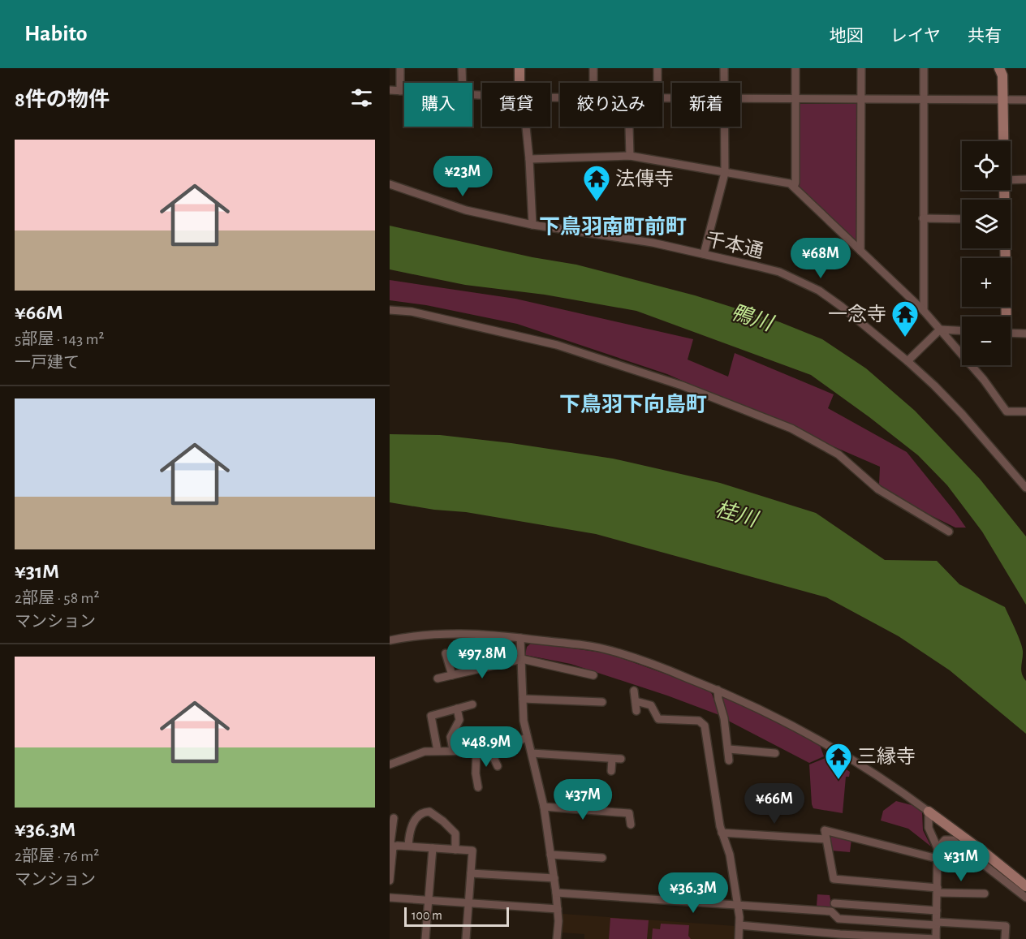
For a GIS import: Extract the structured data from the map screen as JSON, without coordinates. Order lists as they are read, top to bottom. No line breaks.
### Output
{"streets":{"street":["千本通"]},"districts":["下鳥羽南町前町","下鳥羽下向島町"],"water":["鴨川","桂川"],"places":{"temple":["法傳寺","一念寺","三縁寺"]},"scale_bar":"100 m","page":{"header":"Habito","nav":["地図","レイヤ","共有"],"heading":"8件の物件","chip":["購入","賃貸","絞り込み","新着"],"list":[{"name":"¥66M","note":"5部屋 · 143 m² · 一戸建て"},{"name":"¥31M","note":"2部屋 · 58 m² · マンション"},{"name":"¥36.3M","note":"2部屋 · 76 m² · マンション"}],"map_buttons":["+","−"],"price":["¥23M","¥68M","¥97.8M","¥48.9M","¥37M","¥66M","¥31M","¥36.3M"],"scale":"100 m"}}
